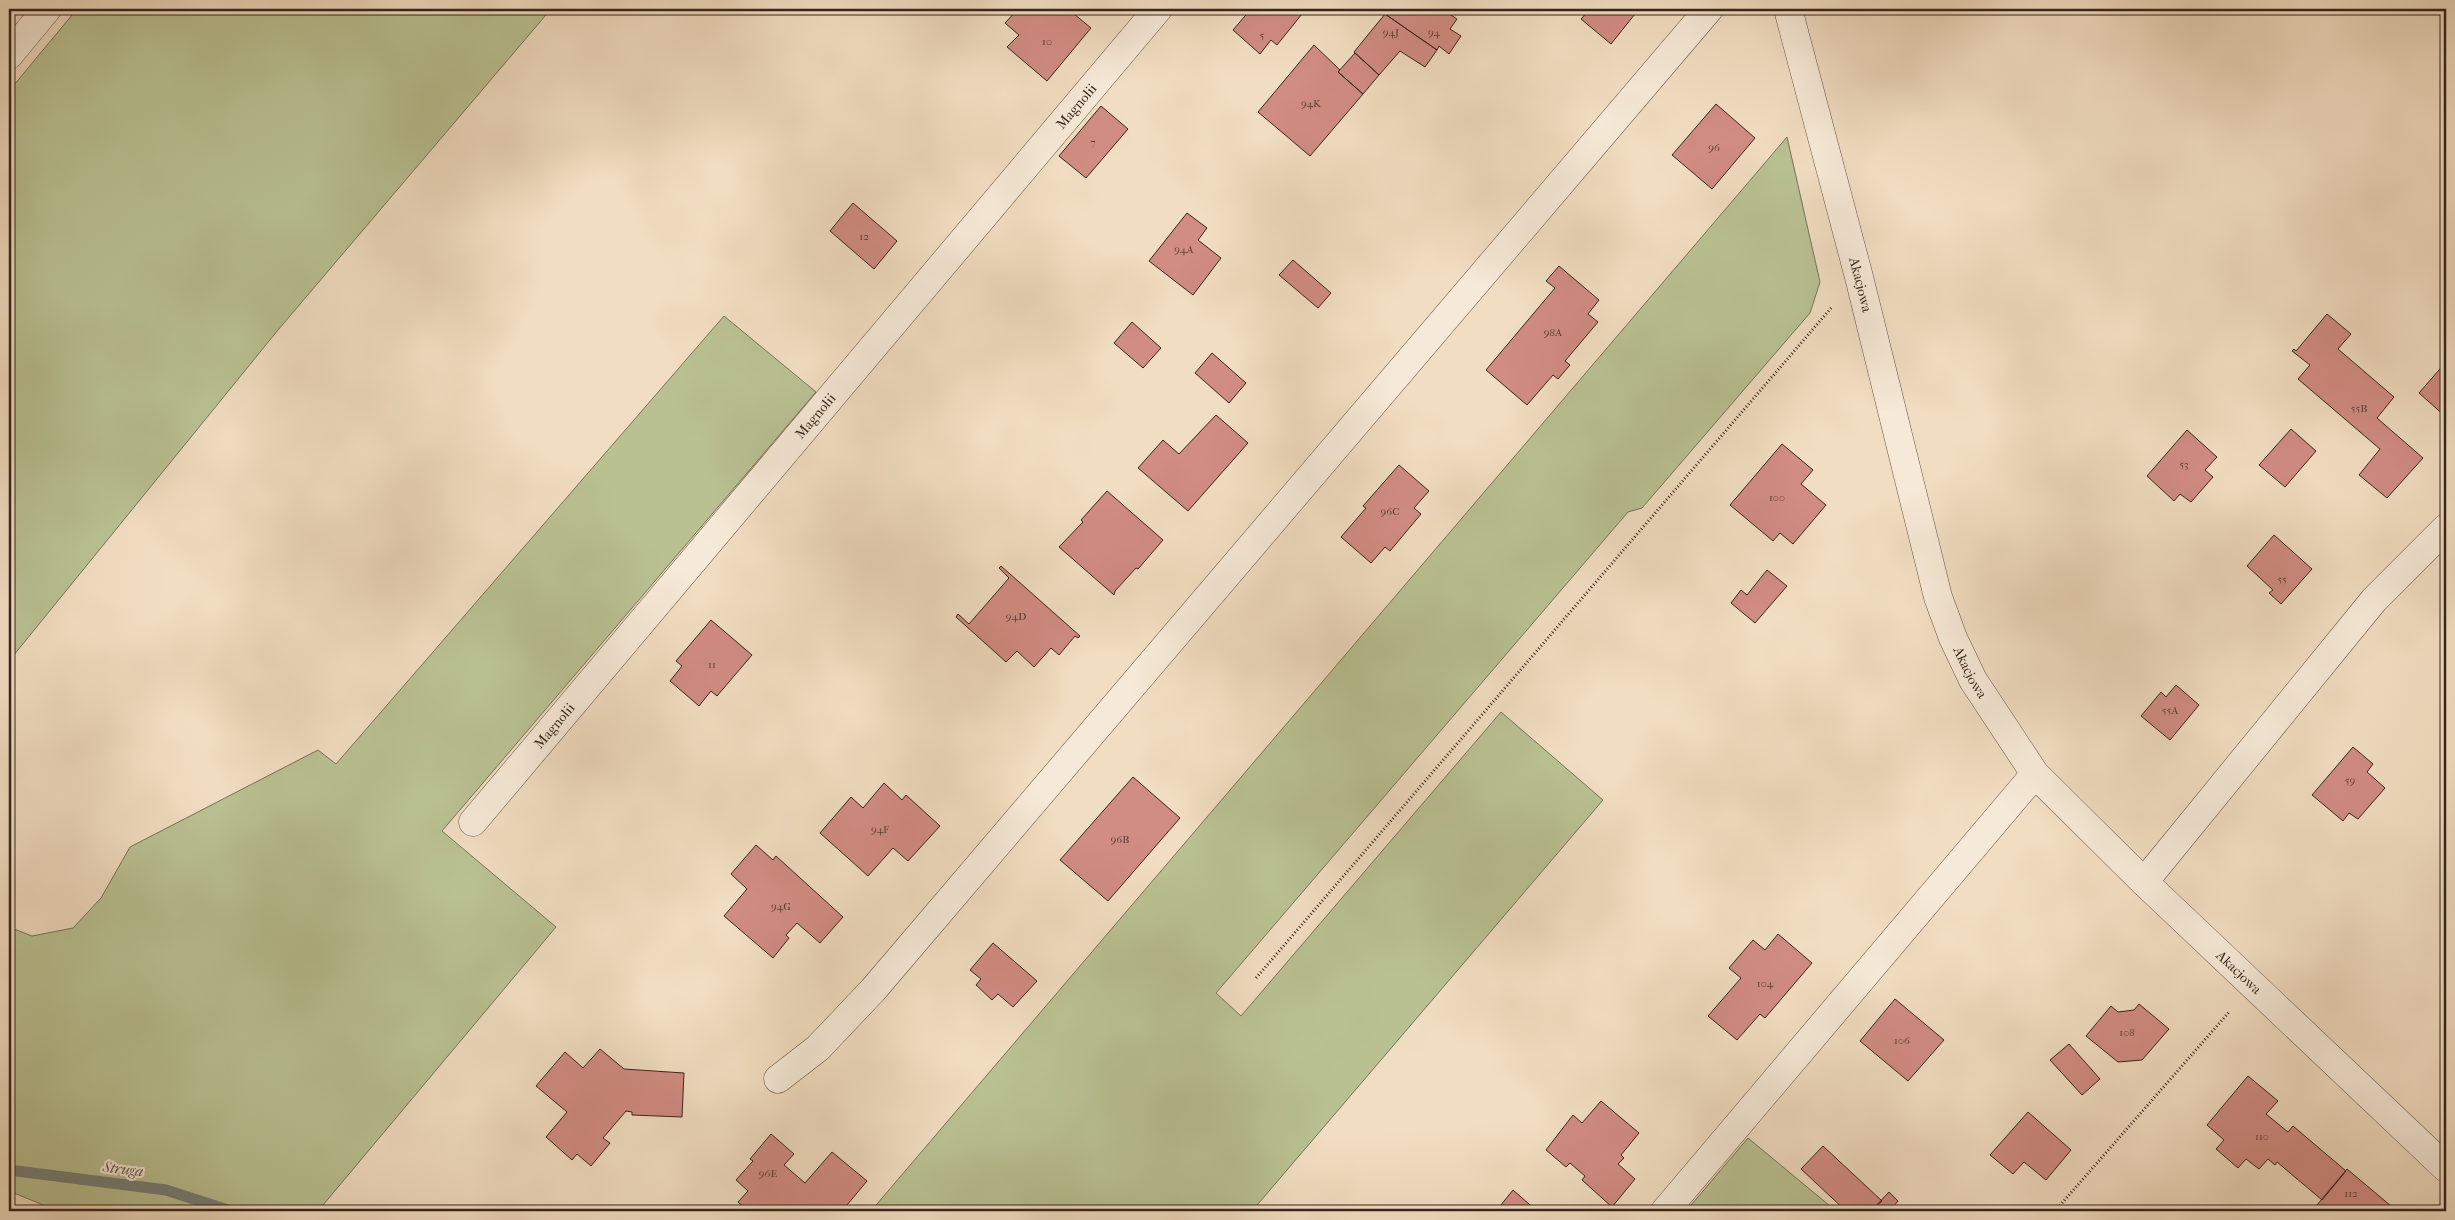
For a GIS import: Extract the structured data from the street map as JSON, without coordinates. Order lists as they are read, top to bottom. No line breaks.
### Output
{"streets":{"street":["Magnolii","Akacjowa"]},"water":["Struga"],"house_numbers":["94J","94","5","10","94K","7","96","12","94A","98A","55B","53","100","96C","55","94D","11","55A","59","94F","96B","94G","104","108","106","110","96E","112"]}
